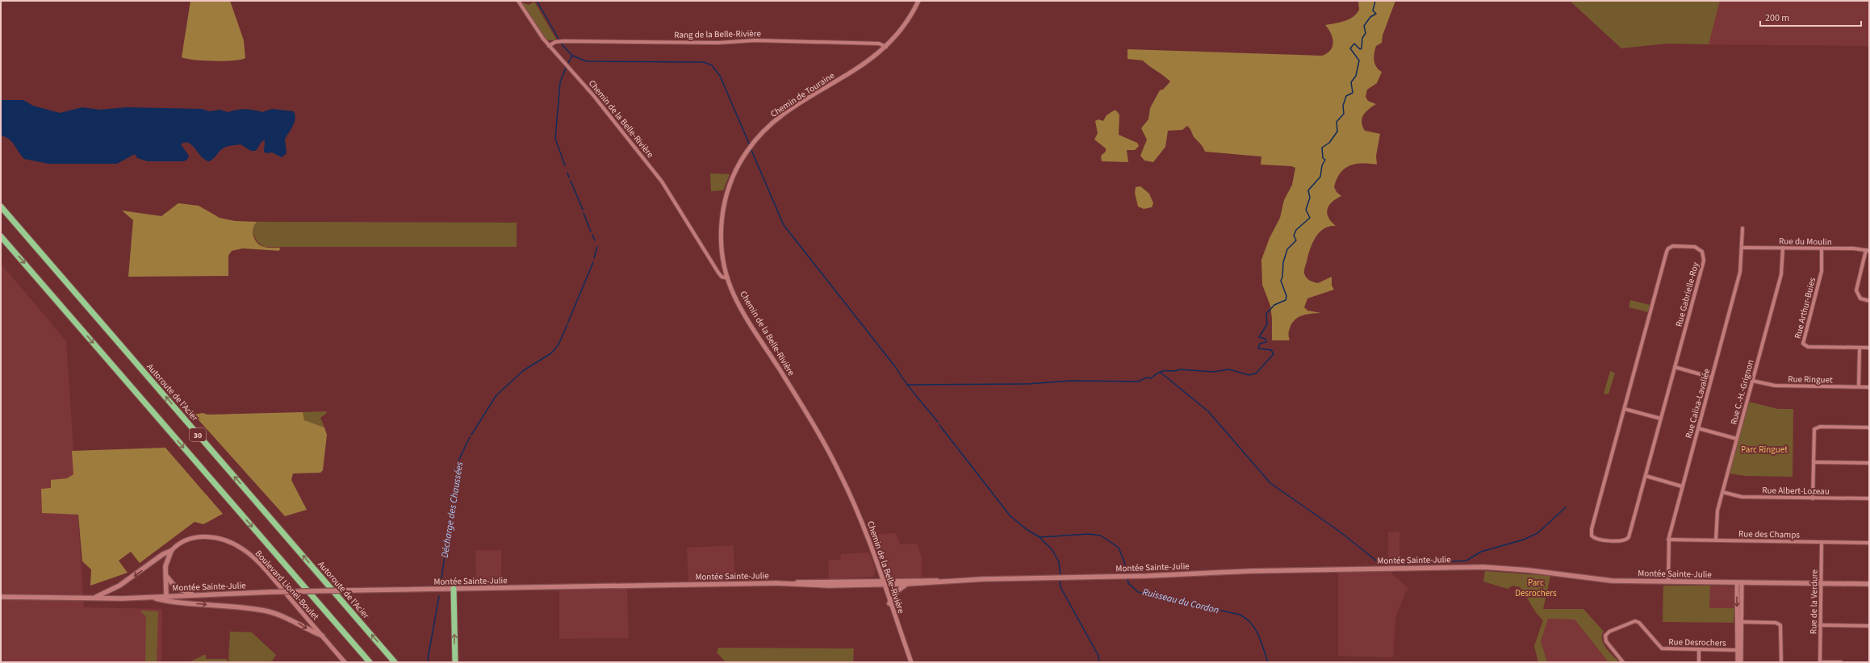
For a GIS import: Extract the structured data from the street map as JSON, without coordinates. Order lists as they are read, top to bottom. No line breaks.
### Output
{"streets":{"highway":["Autoroute de l'Acier","30"],"main road":["Montée Sainte-Julie"],"street":["Rang de la Belle-Rivière","Chemin de Touraine","Chemin de la Belle-Rivière","Rue du Moulin","Rue Gabrielle-Roy","Rue Arthur-Buies","Rue Ringuet","Rue C.-H.-Grignon","Rue Calixa-Lavallée","Rue Albert-Lozeau","Rue des Champs","Boulevard Lionel-Boulet","Rue de la Verdure","Rue Desrochers"]},"crossings":[["Rang de la Belle-Rivière","Chemin de Touraine"],["Rang de la Belle-Rivière","Chemin de la Belle-Rivière"],["Chemin de Touraine","Chemin de la Belle-Rivière"],["Chemin de la Belle-Rivière","Montée Sainte-Julie"],["Rue du Moulin","Rue Arthur-Buies"],["Rue du Moulin","Rue C.-H.-Grignon"],["Rue du Moulin","Rue Calixa-Lavallée"],["Rue Ringuet","Rue C.-H.-Grignon"],["Rue C.-H.-Grignon","Rue Albert-Lozeau"],["Rue C.-H.-Grignon","Rue des Champs"],["Rue Calixa-Lavallée","Rue des Champs"],["Rue Calixa-Lavallée","Montée Sainte-Julie"],["Rue des Champs","Rue de la Verdure"],["Montée Sainte-Julie","Rue de la Verdure"]],"water":["Décharge des Chaussées","Ruisseau du Cordon"],"parks":["Parc Ringuet","Parc Desrochers"],"scale_bar":"200 m"}
